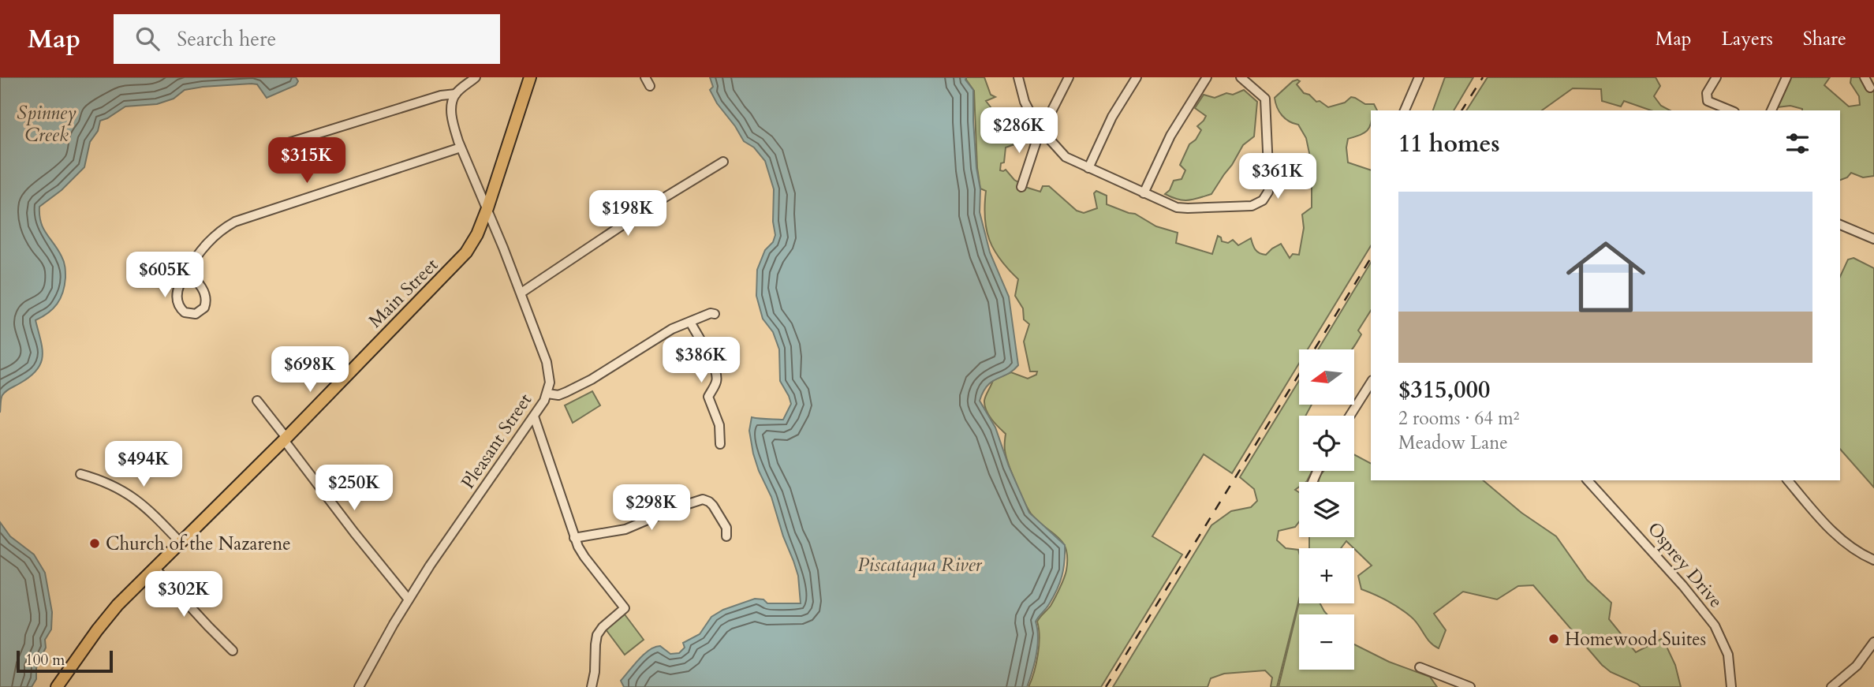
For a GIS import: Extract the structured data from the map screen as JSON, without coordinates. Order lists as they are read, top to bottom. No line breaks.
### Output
{"streets":{"main road":["Main Street"],"street":["Pleasant Street","Osprey Drive"]},"crossings":[["Main Street","Pleasant Street"]],"water":["Spinney Creek","Piscataqua River"],"places":["Church of the Nazarene","Homewood Suites"],"scale_bar":"100 m","north":"left","page":{"header":"Map","search":"Search here","nav":["Map","Layers","Share"],"price":["$286K","$315K","$361K","$198K","$605K","$386K","$698K","$494K","$250K","$298K","$302K"],"heading":"11 homes","list":[{"name":"$315,000","note":"2 rooms · 64 m² · Meadow Lane"}],"map_buttons":["+","−"],"scale":"100 m"}}
